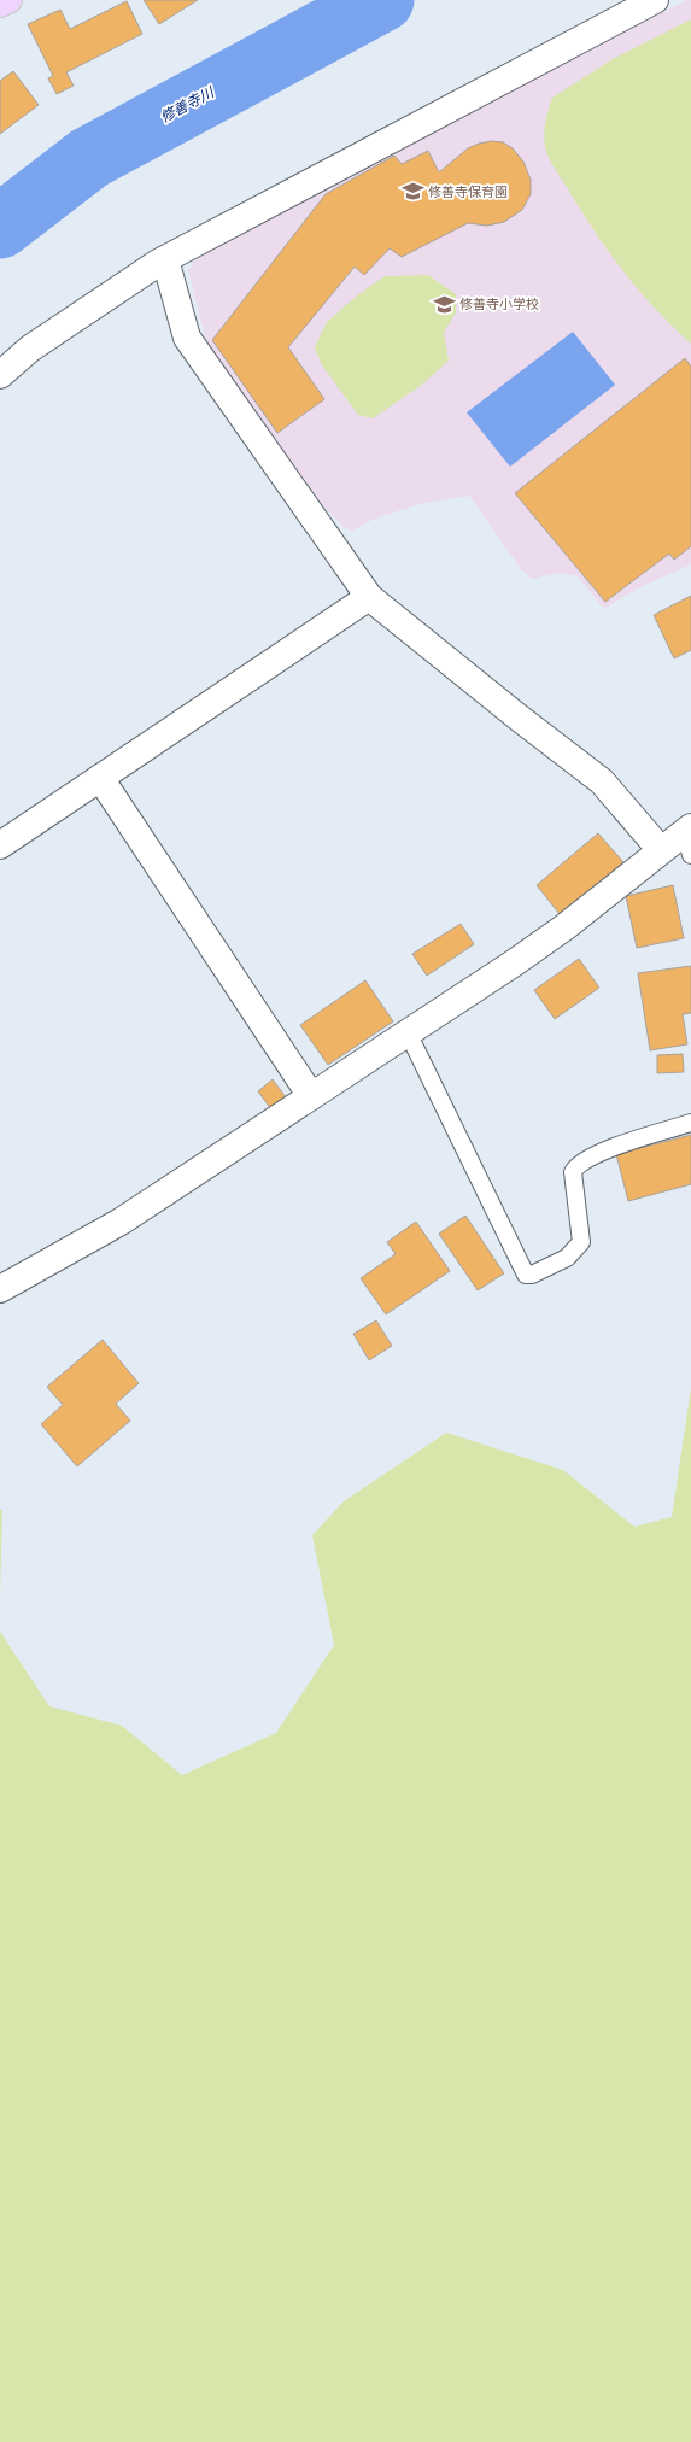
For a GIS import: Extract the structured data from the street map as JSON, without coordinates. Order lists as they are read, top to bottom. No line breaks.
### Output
{"water":["修善寺川"],"places":{"school or university":["修善寺保育園","修善寺小学校"]}}
